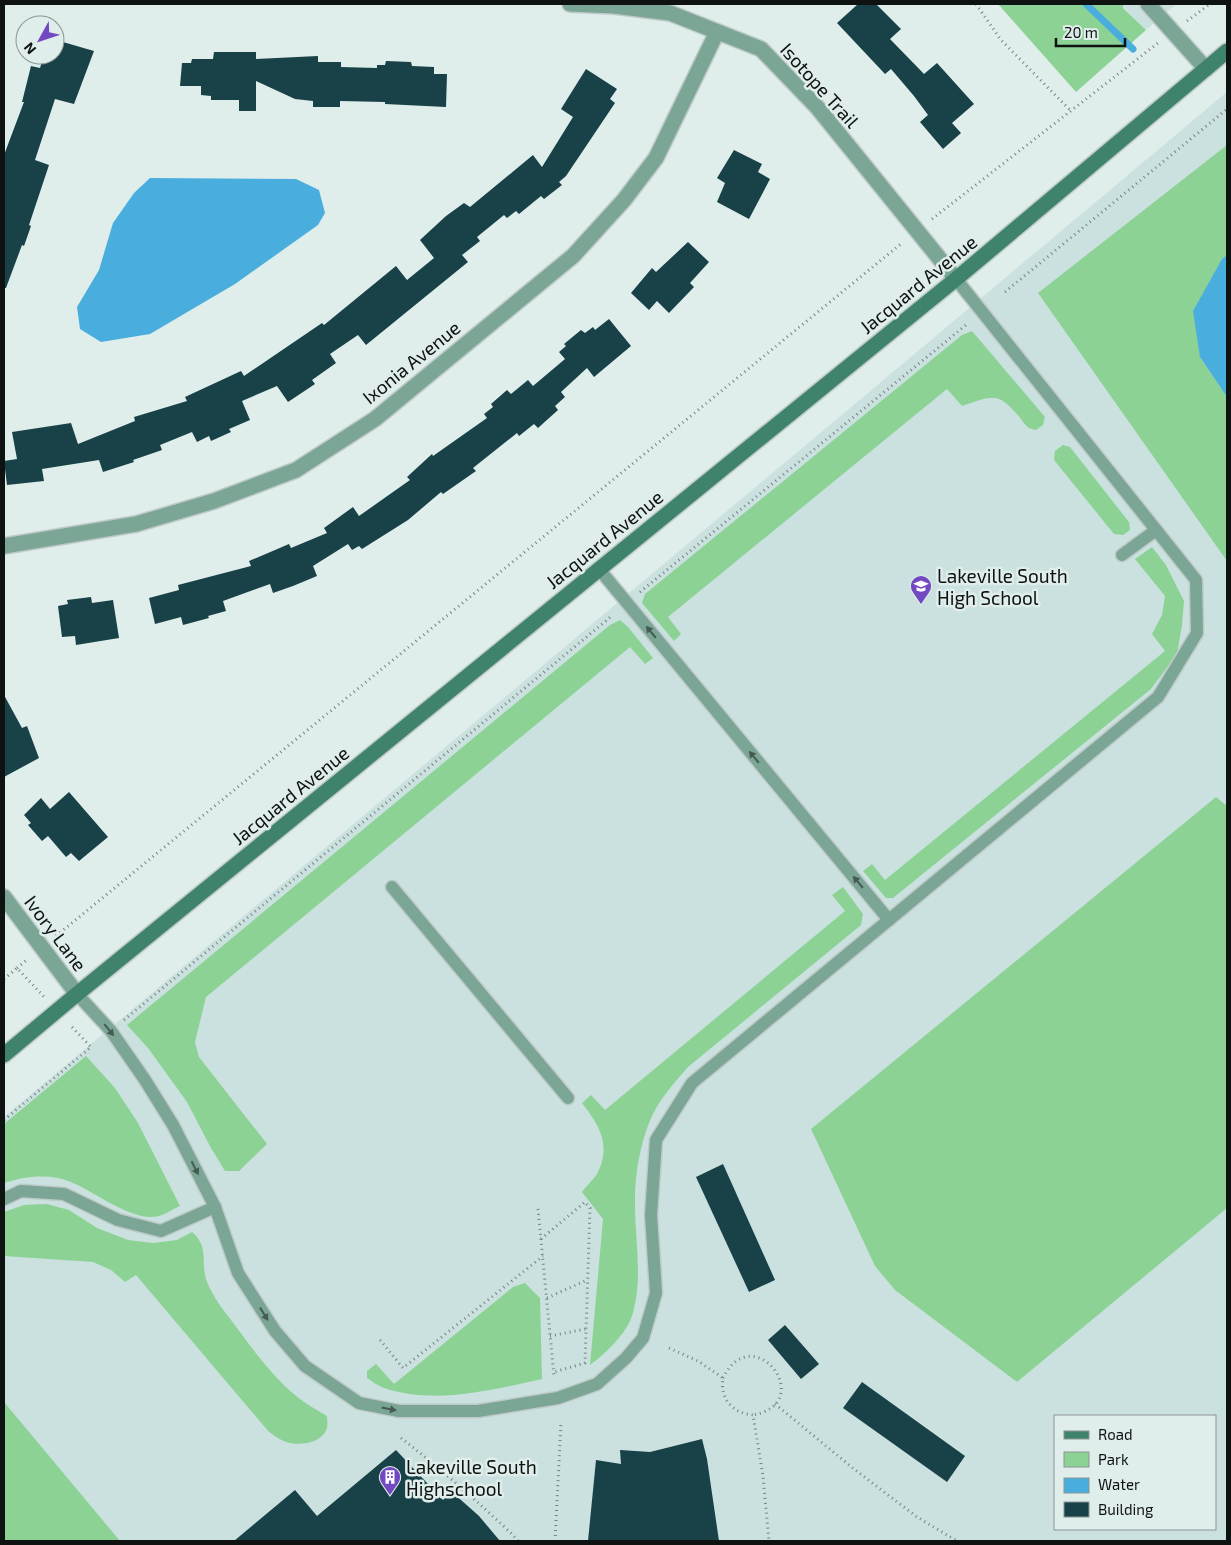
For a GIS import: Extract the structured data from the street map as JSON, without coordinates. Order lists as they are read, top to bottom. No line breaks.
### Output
{"streets":{"street":["Isotope Trail","Jacquard Avenue","Ixonia Avenue","Ivory Lane"]},"crossings":[["Isotope Trail","Jacquard Avenue"],["Isotope Trail","Ixonia Avenue"],["Jacquard Avenue","Ivory Lane"]],"places":{"school or university":["Lakeville South High School"],"building":["Lakeville South Highschool"]},"legend":["Road","Park","Water","Building"],"scale_bar":"20 m","north":"bottom left"}
